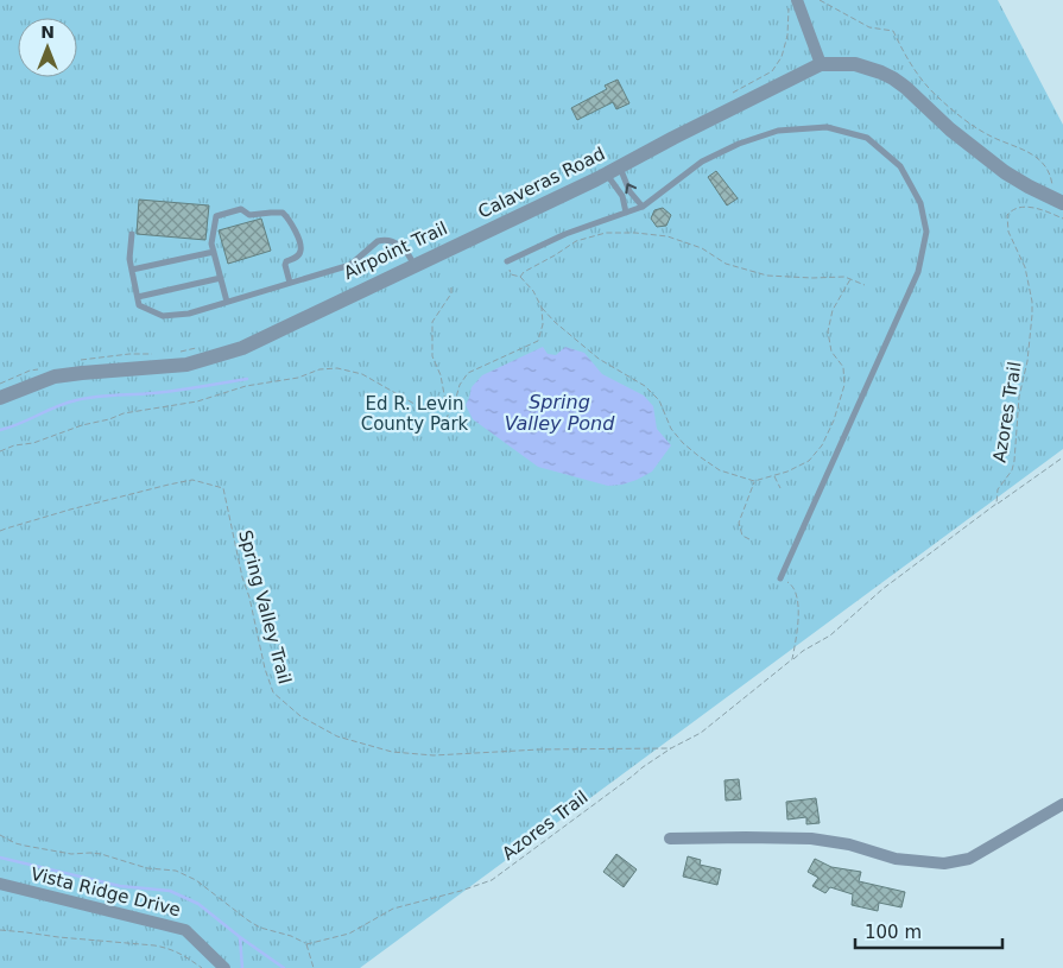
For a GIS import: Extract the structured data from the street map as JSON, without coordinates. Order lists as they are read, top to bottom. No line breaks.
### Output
{"streets":{"street":["Calaveras Road","Vista Ridge Drive"],"path":["Azores Trail","Spring Valley Trail"]},"crossings":[["Azores Trail","Spring Valley Trail"]],"water":["Spring Valley Pond"],"parks":["Ed R. Levin County Park"],"scale_bar":"100 m","north":"top"}
